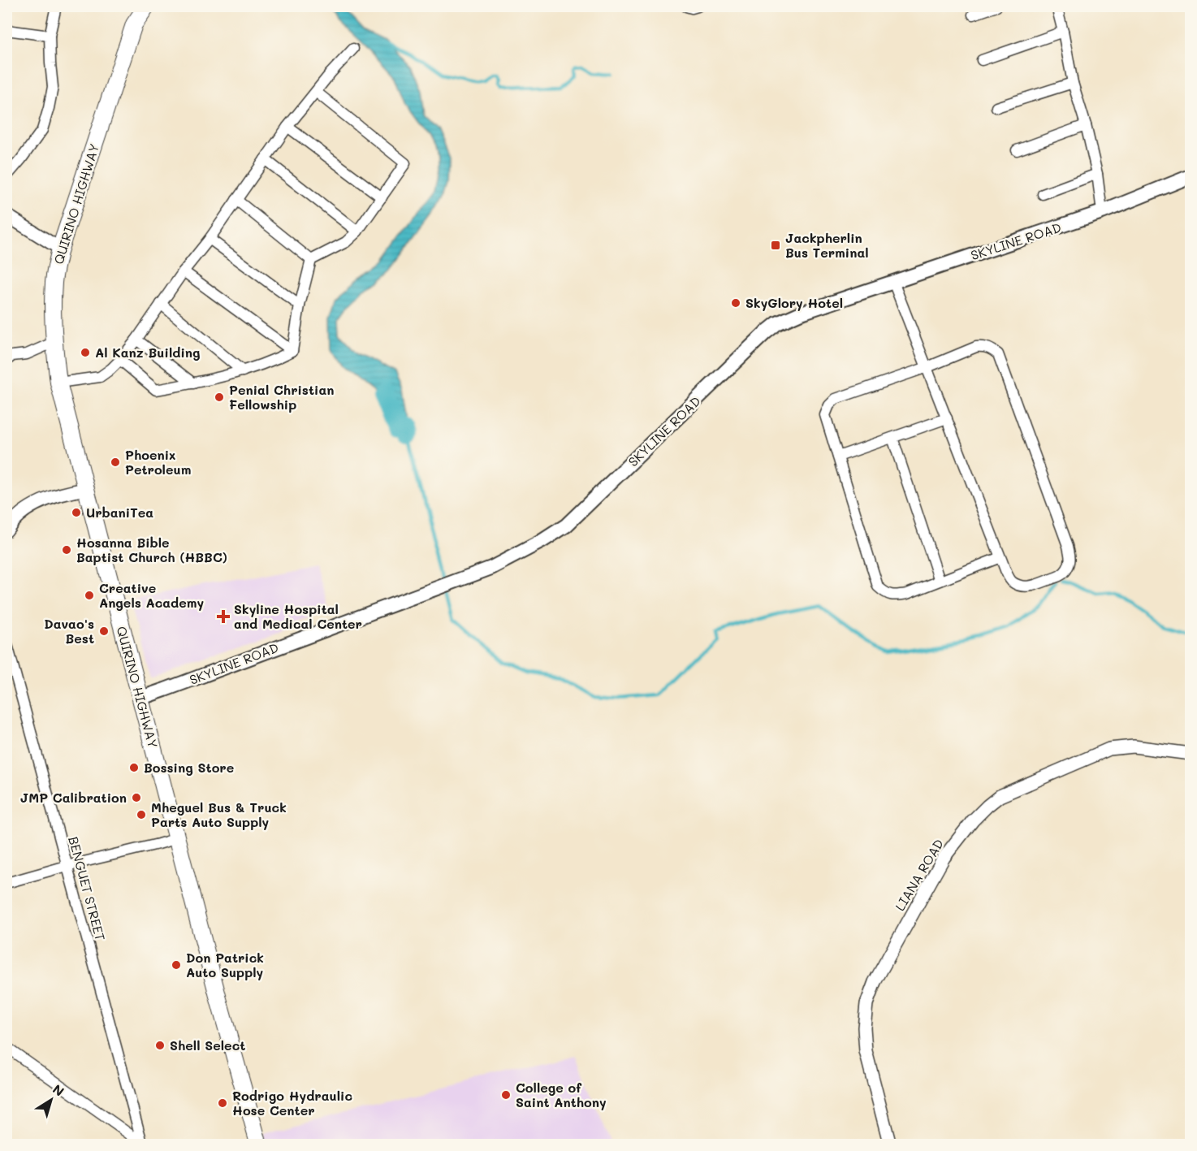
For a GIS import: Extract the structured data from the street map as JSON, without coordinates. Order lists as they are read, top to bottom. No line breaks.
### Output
{"streets":{"main road":["QUIRINO HIGHWAY","SKYLINE ROAD"],"street":["LIANA ROAD","BENGUET STREET"]},"crossings":[["QUIRINO HIGHWAY","SKYLINE ROAD"]],"places":{"transit":["Jackpherlin Bus Terminal"],"other":["SkyGlory Hotel","Al Kanz Building","Penial Christian Fellowship","Phoenix Petroleum","UrbaniTea","Hosanna Bible Baptist Church (HBBC)","Creative Angels Academy","Davao's Best","Bossing Store","JMP Calibration","Mheguel Bus & Truck Parts Auto Supply","Don Patrick Auto Supply","Shell Select","College of Saint Anthony","Rodrigo Hydraulic Hose Center"],"health":["Skyline Hospital and Medical Center"]},"north":"top right"}
